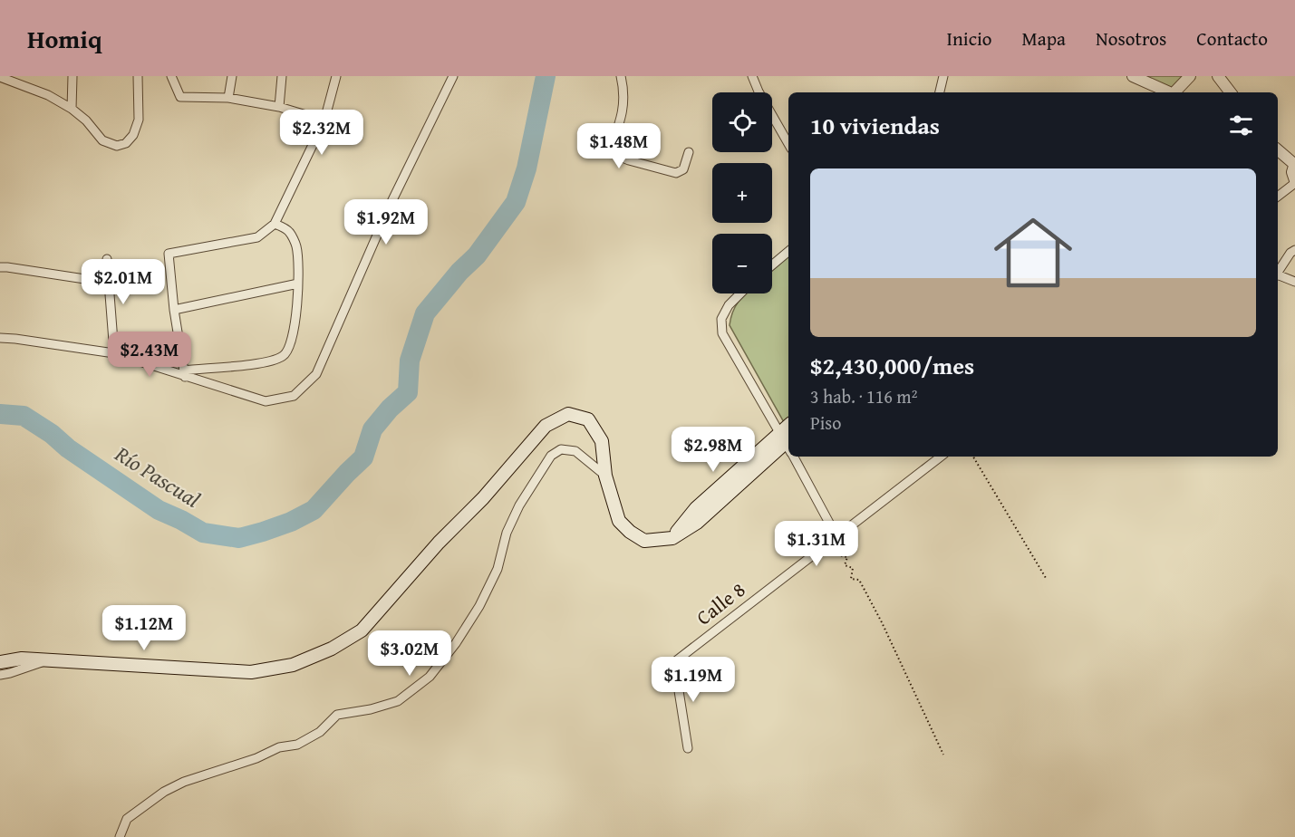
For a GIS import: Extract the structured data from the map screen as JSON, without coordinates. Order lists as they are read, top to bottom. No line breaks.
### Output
{"streets":{"street":["Calle 8"]},"water":["Río Pascual"],"page":{"header":"Homiq","nav":["Inicio","Mapa","Nosotros","Contacto"],"map_buttons":["+","−"],"heading":"10 viviendas","price":["$2.32M","$1.48M","$1.92M","$2.01M","$2.43M","$2.98M","$1.31M","$1.12M","$3.02M","$1.19M"],"list":[{"name":"$2,430,000/mes","note":"3 hab. · 116 m² · Piso"}]}}
